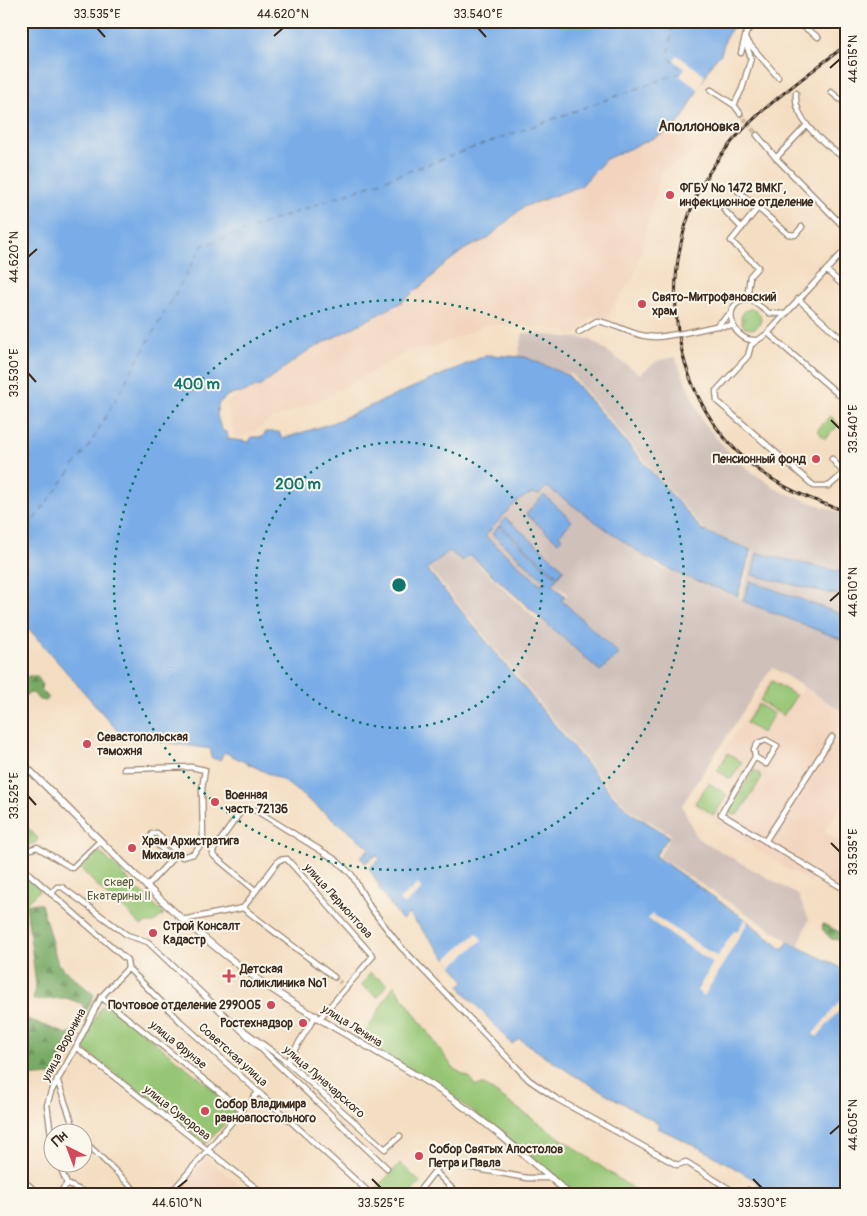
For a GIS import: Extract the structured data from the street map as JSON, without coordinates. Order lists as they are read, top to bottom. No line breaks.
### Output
{"streets":{"main road":["улица Ленина"],"street":["улица Лермонтова","улица Воронина","улица Фрунзе","Советская улица","улица Луначарского","улица Суворова"]},"crossings":[["улица Ленина","Советская улица"],["улица Воронина","улица Фрунзе"],["улица Воронина","Советская улица"],["улица Воронина","улица Суворова"],["улица Фрунзе","улица Суворова"],["Советская улица","улица Луначарского"]],"districts":["Аполлоновка"],"parks":["cквер Екатерины II"],"places":{"other":["ФГБУ № 1472 ВМКГ, инфекционное отделение","Свято-Митрофановский храм","Пенсионный фонд","Севастопольская таможня","Военная часть 72136","Храм Архистратига Михаила","Строй Консалт Кадастр","Почтовое отделение 299005","Ростехнадзор","Собор Владимира равноапостольного","Собор Святых Апостолов Петра и Павла"],"health":["Детская поликлиника №1"]},"north":"top left","coordinates":["33.535°E","44.620°N","33.540°E","44.615°N","33.530°E","44.610°N","33.525°E","44.605°N"],"rings":["400 m","200 m"]}
